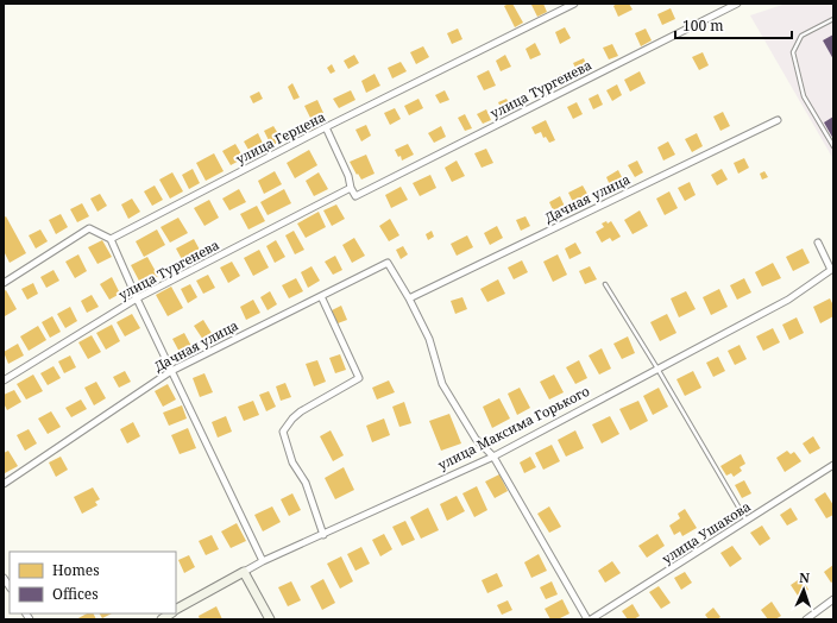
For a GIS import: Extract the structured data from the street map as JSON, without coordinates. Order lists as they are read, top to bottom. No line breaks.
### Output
{"streets":{"street":["улица Тургенева","улица Герцена","Дачная улица","улица Максима Горького","улица Ушакова"]},"legend":["Homes","Offices"],"scale_bar":"100 m","north":"top"}
